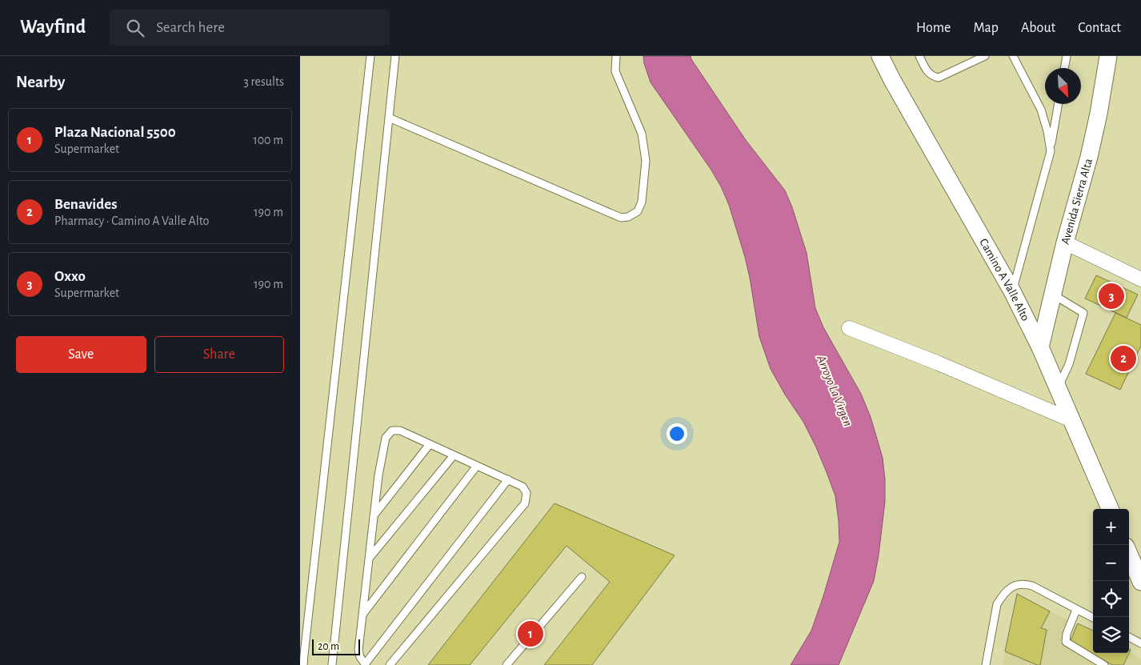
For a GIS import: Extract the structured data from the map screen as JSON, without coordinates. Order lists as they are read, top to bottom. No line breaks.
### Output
{"streets":{"street":["Avenida Sierra Alta","Camino A Valle Alto"]},"crossings":[["Avenida Sierra Alta","Camino A Valle Alto"]],"water":["Arroyo La Virgen"],"scale_bar":"20 m","north":"bottom right","page":{"header":"Wayfind","search":"Search here","nav":["Home","Map","About","Contact"],"heading":["Nearby","3 results"],"list":[{"mark":"1","name":"Plaza Nacional 5500","note":"Supermarket","value":"100 m"},{"mark":"2","name":"Benavides","note":"Pharmacy · Camino A Valle Alto","value":"190 m"},{"mark":"3","name":"Oxxo","note":"Supermarket","value":"190 m"}],"pins":["3","2","1"],"buttons":["Save","Share"],"map_buttons":["+","−"],"scale":"20 m"}}
